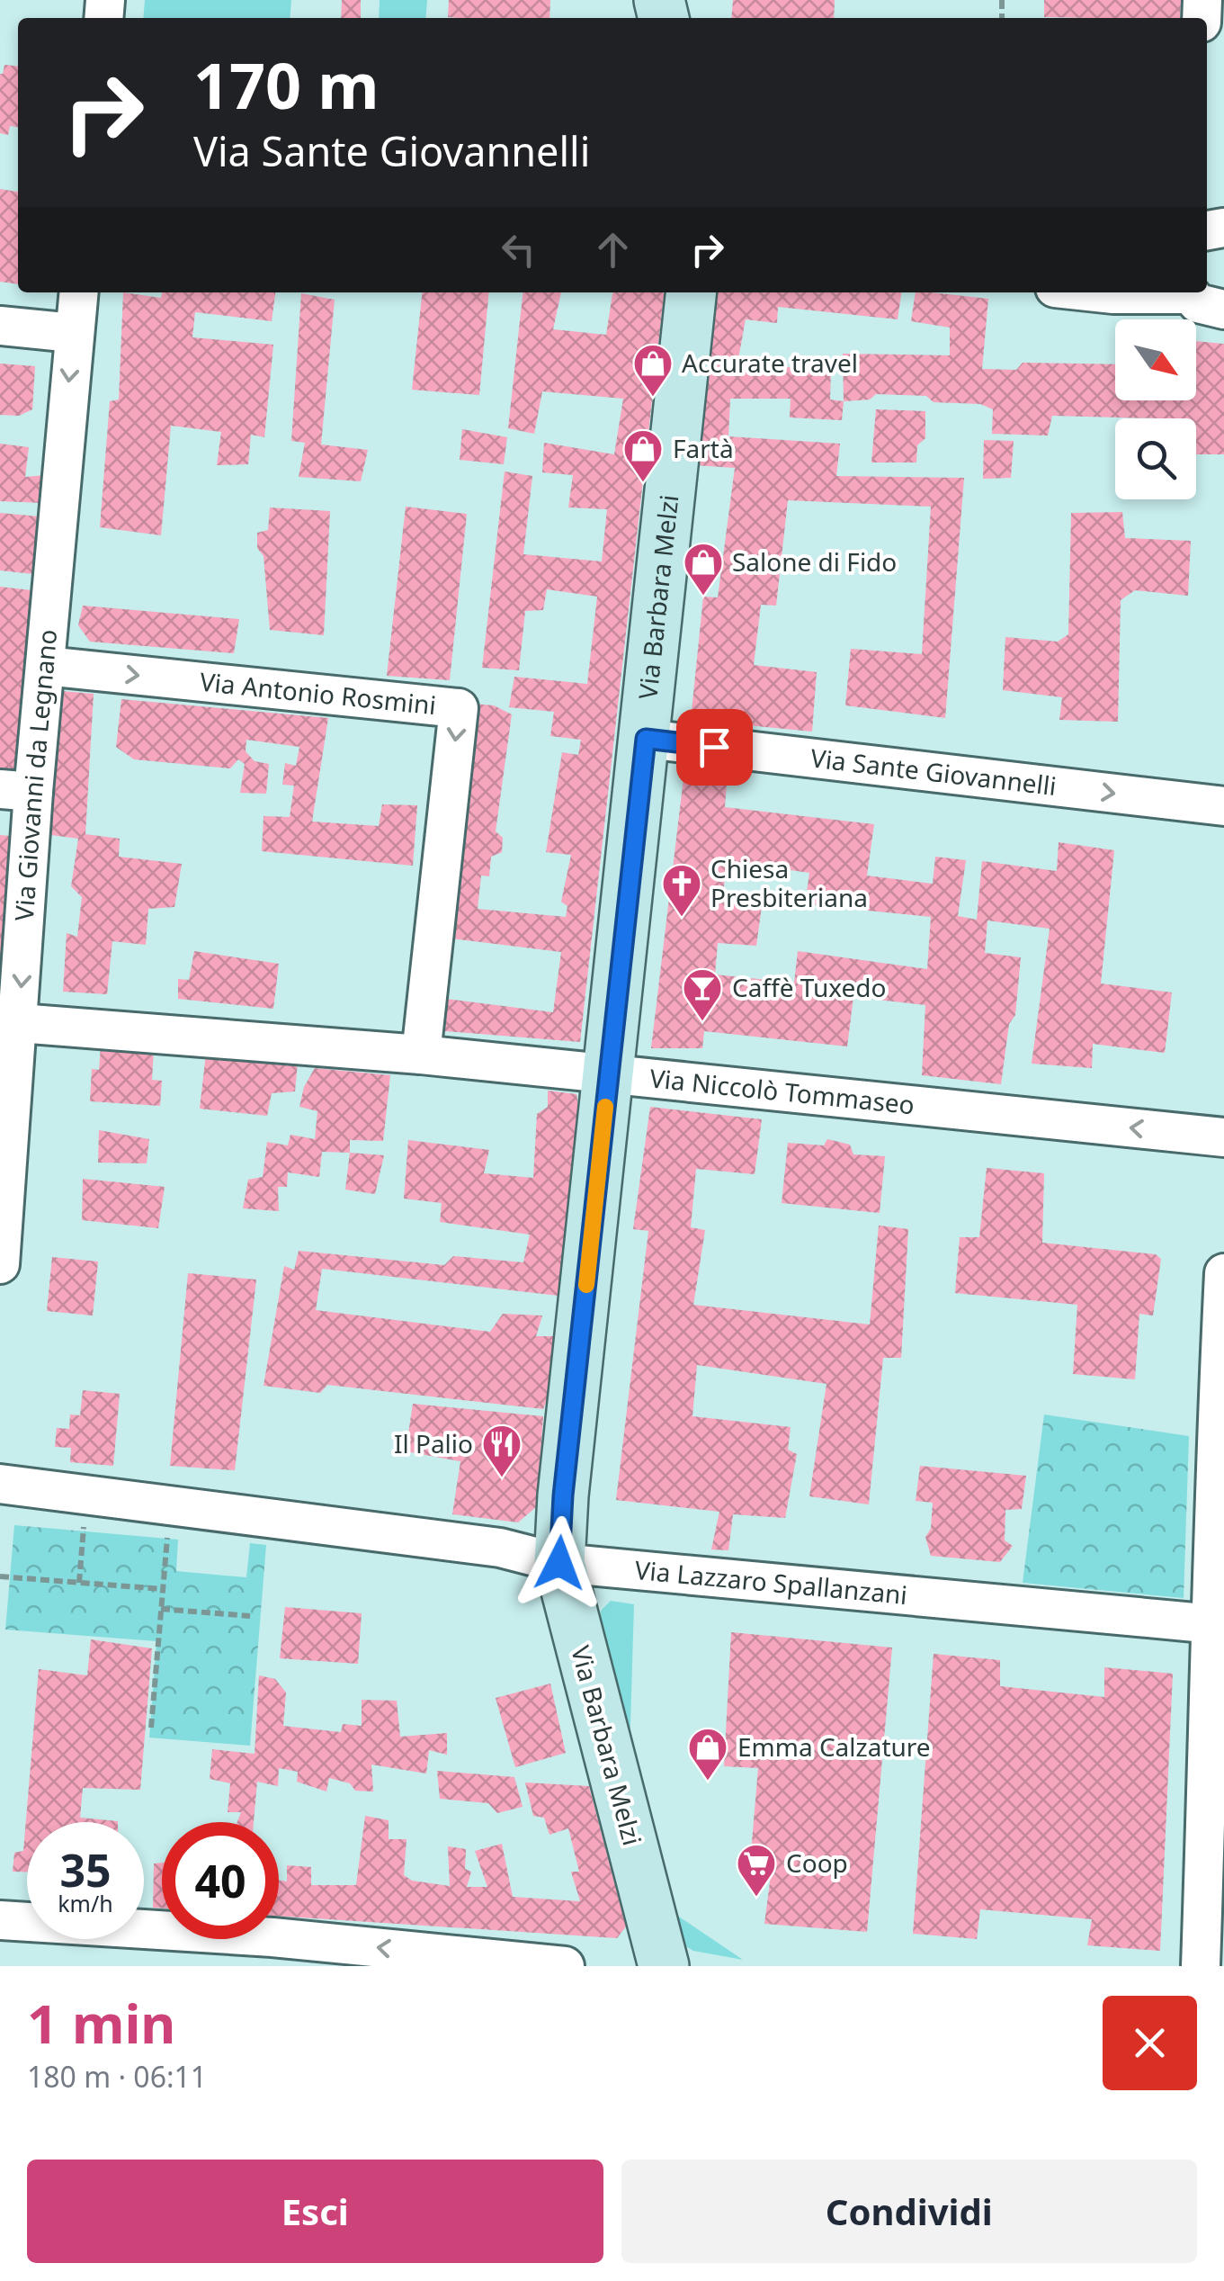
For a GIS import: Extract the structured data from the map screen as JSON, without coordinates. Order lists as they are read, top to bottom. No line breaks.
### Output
{"streets":{"street":["Via Barbara Melzi","Via Antonio Rosmini","Via Sante Giovannelli","Via Giovanni da Legnano","Via Niccolò Tommaseo","Via Lazzaro Spallanzani"]},"crossings":[["Via Barbara Melzi","Via Sante Giovannelli"],["Via Barbara Melzi","Via Niccolò Tommaseo"],["Via Barbara Melzi","Via Lazzaro Spallanzani"],["Via Antonio Rosmini","Via Giovanni da Legnano"],["Via Antonio Rosmini","Via Niccolò Tommaseo"],["Via Giovanni da Legnano","Via Niccolò Tommaseo"]],"one_way":["Via Sante Giovannelli","Via Giovanni da Legnano","Via Niccolò Tommaseo"],"places":{"shop":["Accurate travel","Fartà","Salone di Fido","Emma Calzature"],"church":["Chiesa Presbiteriana"],"bar":["Caffè Tuxedo"],"restaurant":["Il Palio"],"supermarket":["Coop"]},"north":"bottom right","page":{"turn":["170 m","Via Sante Giovannelli"],"speed":"35 km/h","limit":"40","heading":["1 min","180 m · 06:11"],"buttons":["Esci","Condividi"]}}
